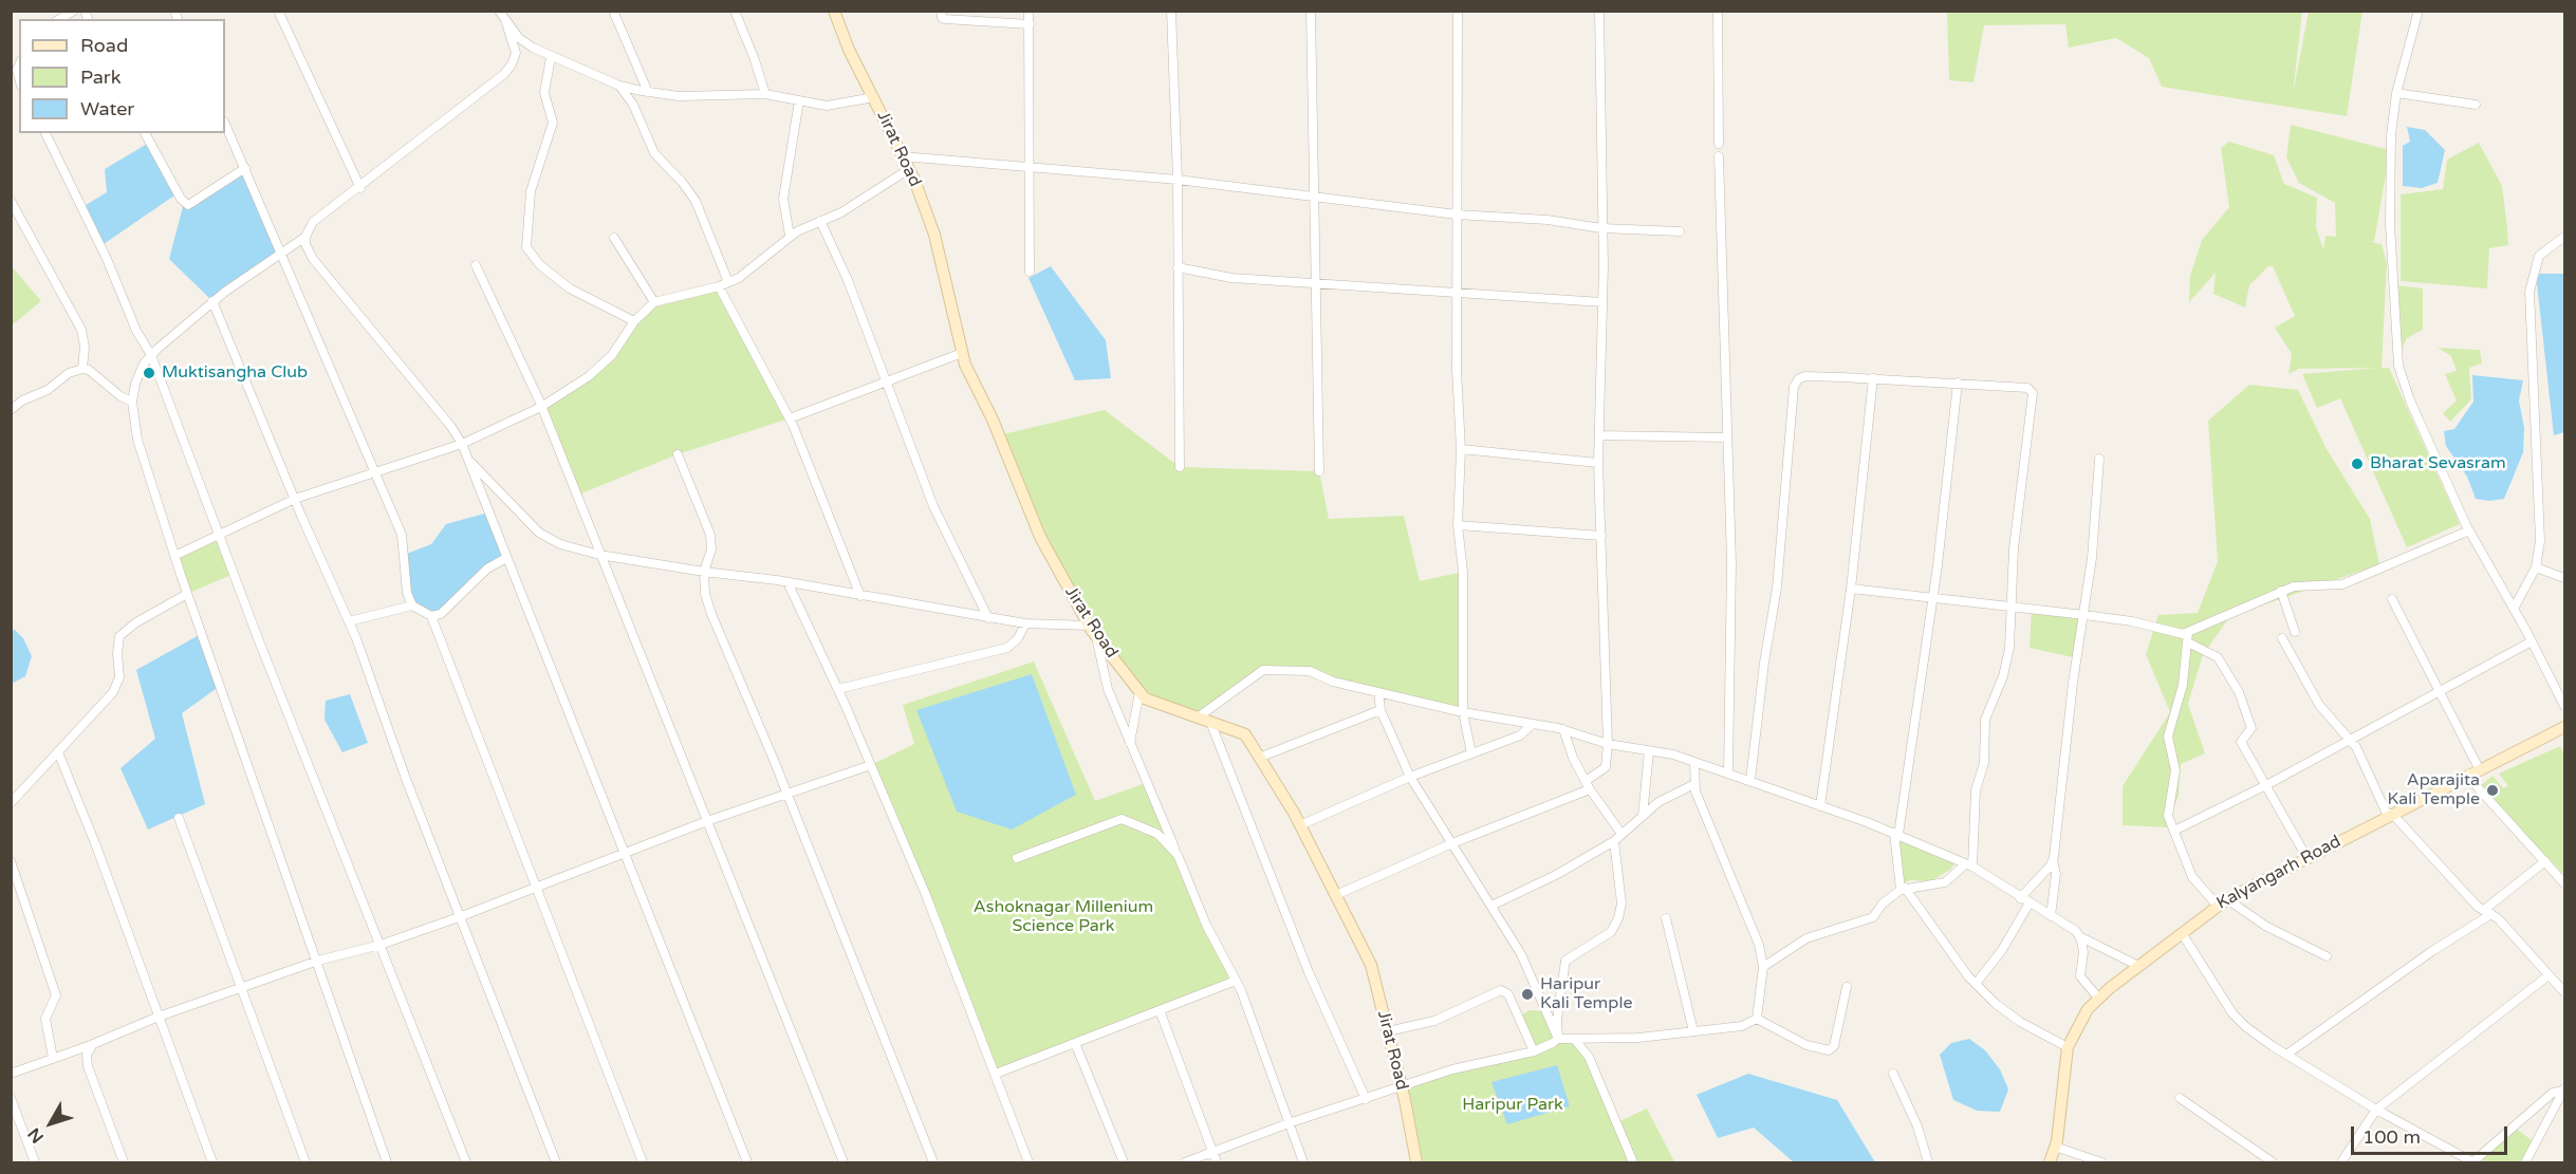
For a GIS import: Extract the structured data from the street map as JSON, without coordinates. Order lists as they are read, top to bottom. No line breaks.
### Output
{"streets":{"main road":["Jirat Road","Kalyangarh Road"]},"parks":["Ashoknagar Millenium Science Park","Haripur Park"],"places":["Muktisangha Club","Bharat Sevasram","Aparajita Kali Temple","Haripur Kali Temple"],"legend":["Road","Park","Water"],"scale_bar":"100 m","north":"bottom left"}
